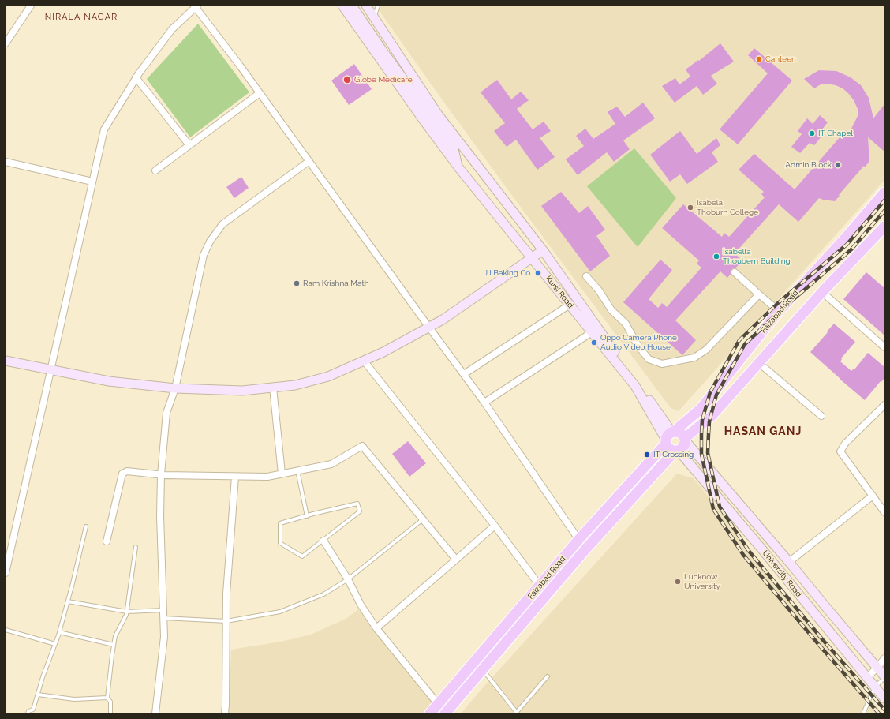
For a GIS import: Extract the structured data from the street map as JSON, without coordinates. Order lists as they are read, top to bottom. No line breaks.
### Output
{"streets":{"main road":["Kursi Road","Faizabad Road","University Road"]},"crossings":[["Kursi Road","Faizabad Road"],["Kursi Road","University Road"],["Faizabad Road","University Road"]],"districts":["NIRALA NAGAR","HASAN GANJ"],"places":["Canteen","Globe Medicare","IT Chapel","Admin Block","Isabela Thoburn College","Isabella Thoubern Building","JJ Baking Co.","Ram Krishna Math","Oppo Camera Phone Audio Video House","IT Crossing","Lucknow University"]}
